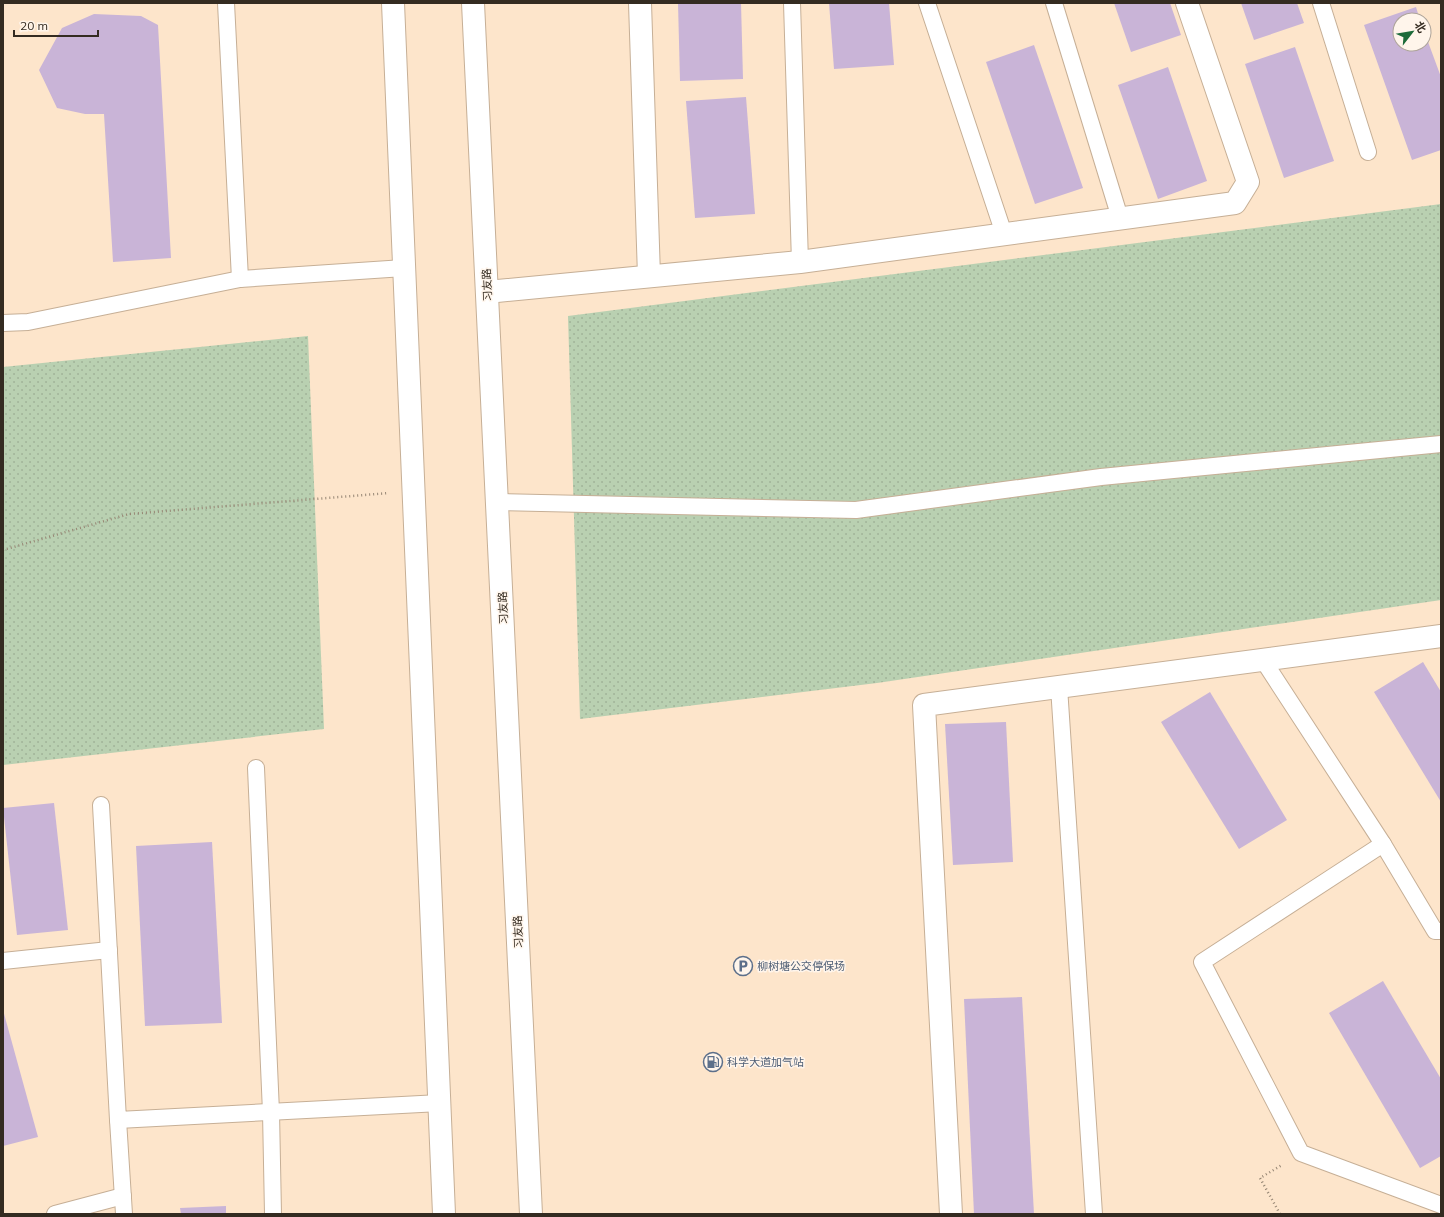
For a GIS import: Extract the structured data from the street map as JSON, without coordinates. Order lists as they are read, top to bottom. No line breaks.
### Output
{"streets":{"main road":["习友路"]},"places":{"parking":["柳树塘公交停保场"],"fuel station":["科学大道加气站"]},"scale_bar":"20 m","north":"top right"}
